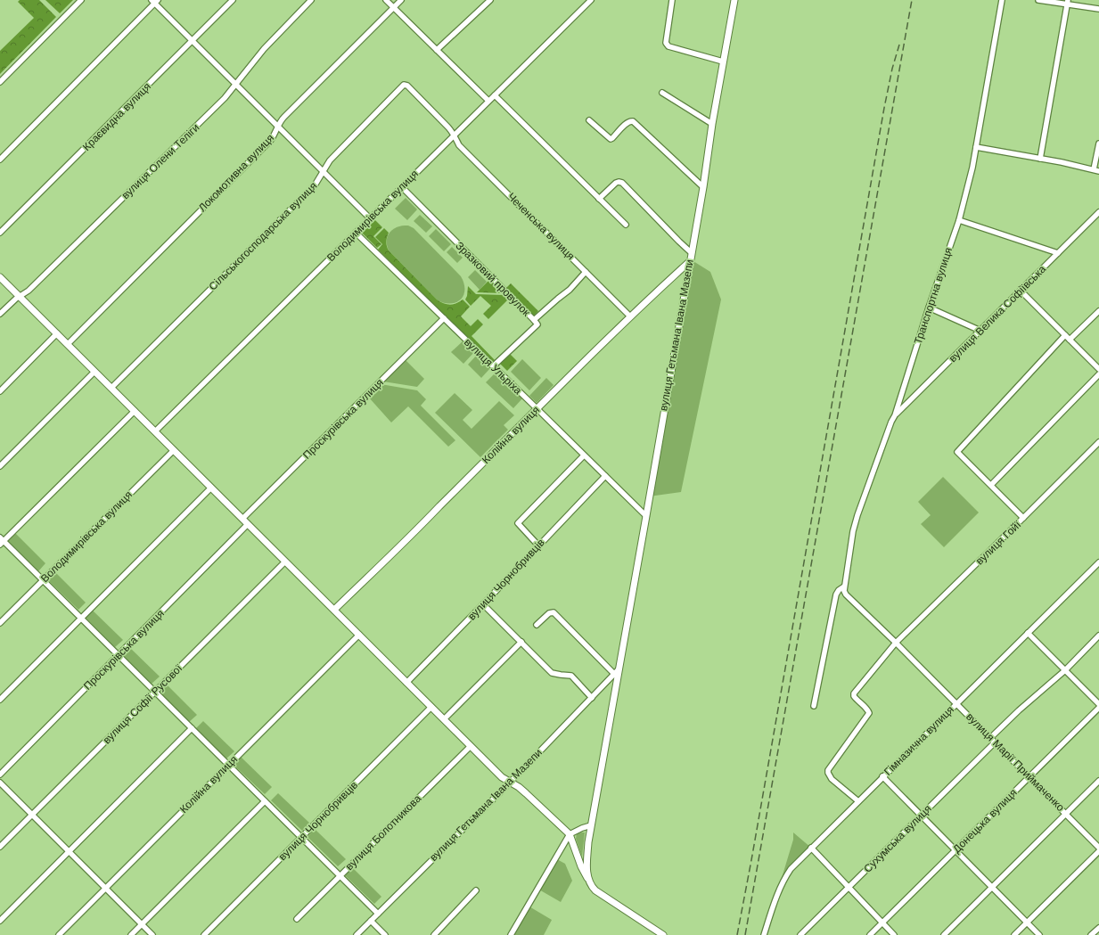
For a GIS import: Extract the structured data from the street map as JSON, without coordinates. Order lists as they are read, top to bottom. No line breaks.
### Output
{"streets":{"street":["Краєвидна вулиця","вулиця Олени Теліги","Локомотивна вулиця","Володимирівська вулиця","Чеченська вулиця","Сільськогосподарська вулиця","Зразковий провулок","Транспортна вулиця","вулиця Велика Софіївська","вулиця Гетьмана Івана Мазепи","вулиця Ульріха","Проскурівська вулиця","Колійна вулиця","вулиця Гойї","вулиця Чорнобривців","вулиця Софії Русової","Гімназична вулиця","вулиця Марії Приймаченко","Донецька вулиця","вулиця Болотникова","Сухумська вулиця"]},"crossings":[["Володимирівська вулиця","Чеченська вулиця"],["Володимирівська вулиця","Сільськогосподарська вулиця"],["Володимирівська вулиця","Зразковий провулок"],["Володимирівська вулиця","вулиця Ульріха"],["Чеченська вулиця","Сільськогосподарська вулиця"],["Чеченська вулиця","Зразковий провулок"],["Чеченська вулиця","Колійна вулиця"],["Транспортна вулиця","вулиця Велика Софіївська"],["вулиця Гетьмана Івана Мазепи","вулиця Ульріха"],["вулиця Гетьмана Івана Мазепи","Колійна вулиця"],["вулиця Ульріха","Проскурівська вулиця"],["вулиця Ульріха","Колійна вулиця"],["вулиця Ульріха","вулиця Чорнобривців"],["вулиця Гойї","вулиця Марії Приймаченко"],["Гімназична вулиця","вулиця Марії Приймаченко"],["вулиця Марії Приймаченко","Донецька вулиця"],["вулиця Марії Приймаченко","Сухумська вулиця"]]}
